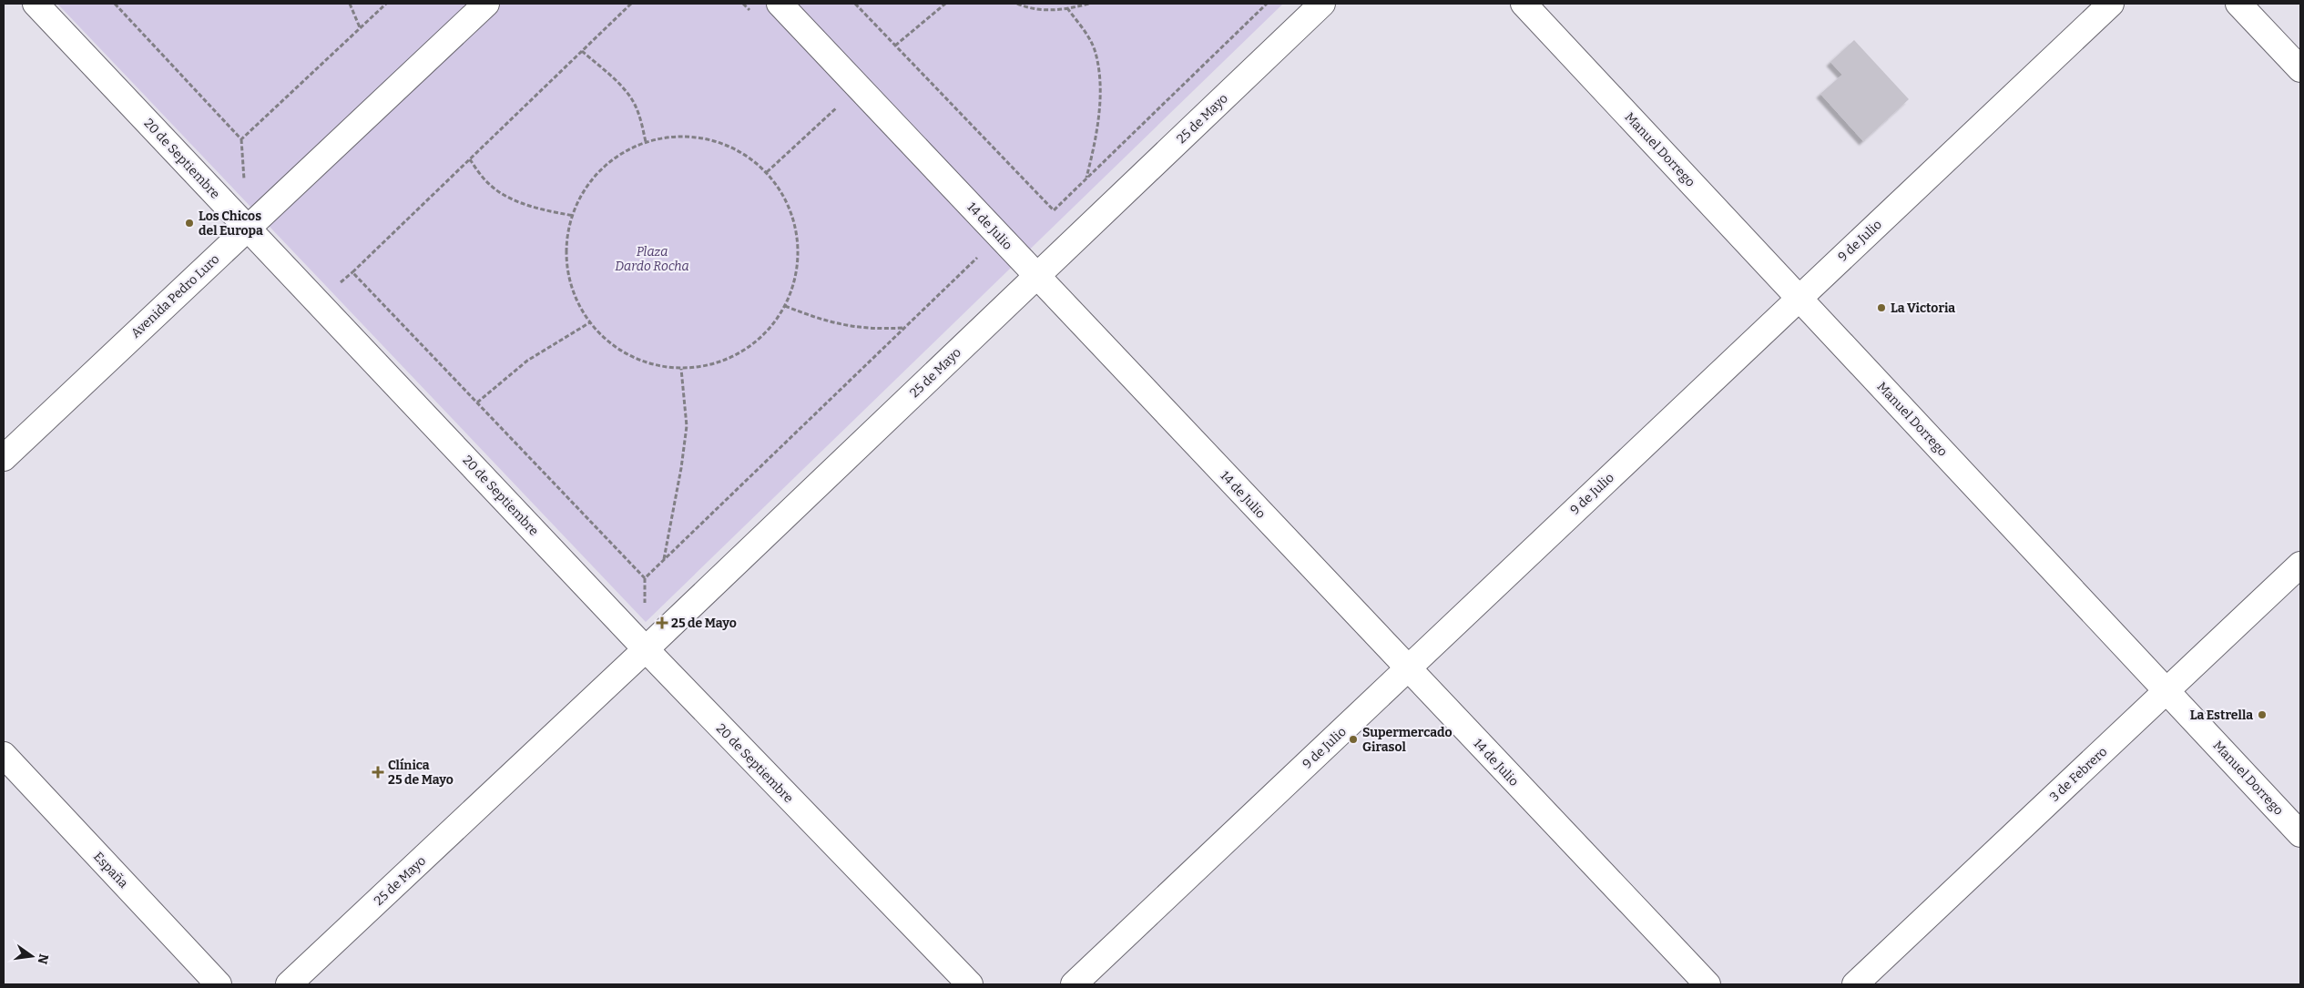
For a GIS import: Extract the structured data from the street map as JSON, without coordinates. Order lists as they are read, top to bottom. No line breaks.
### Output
{"streets":{"street":["25 de Mayo","Manuel Dorrego","20 de Septiembre","14 de Julio","9 de Julio","Avenida Pedro Luro","3 de Febrero","España"]},"crossings":[["25 de Mayo","20 de Septiembre"],["25 de Mayo","14 de Julio"],["Manuel Dorrego","9 de Julio"],["Manuel Dorrego","3 de Febrero"],["20 de Septiembre","Avenida Pedro Luro"],["14 de Julio","9 de Julio"]],"parks":["Plaza Dardo Rocha"],"places":{"other":["Los Chicos del Europa","La Victoria","La Estrella","Supermercado Girasol"],"health":["25 de Mayo","Clínica 25 de Mayo"]},"north":"right"}
